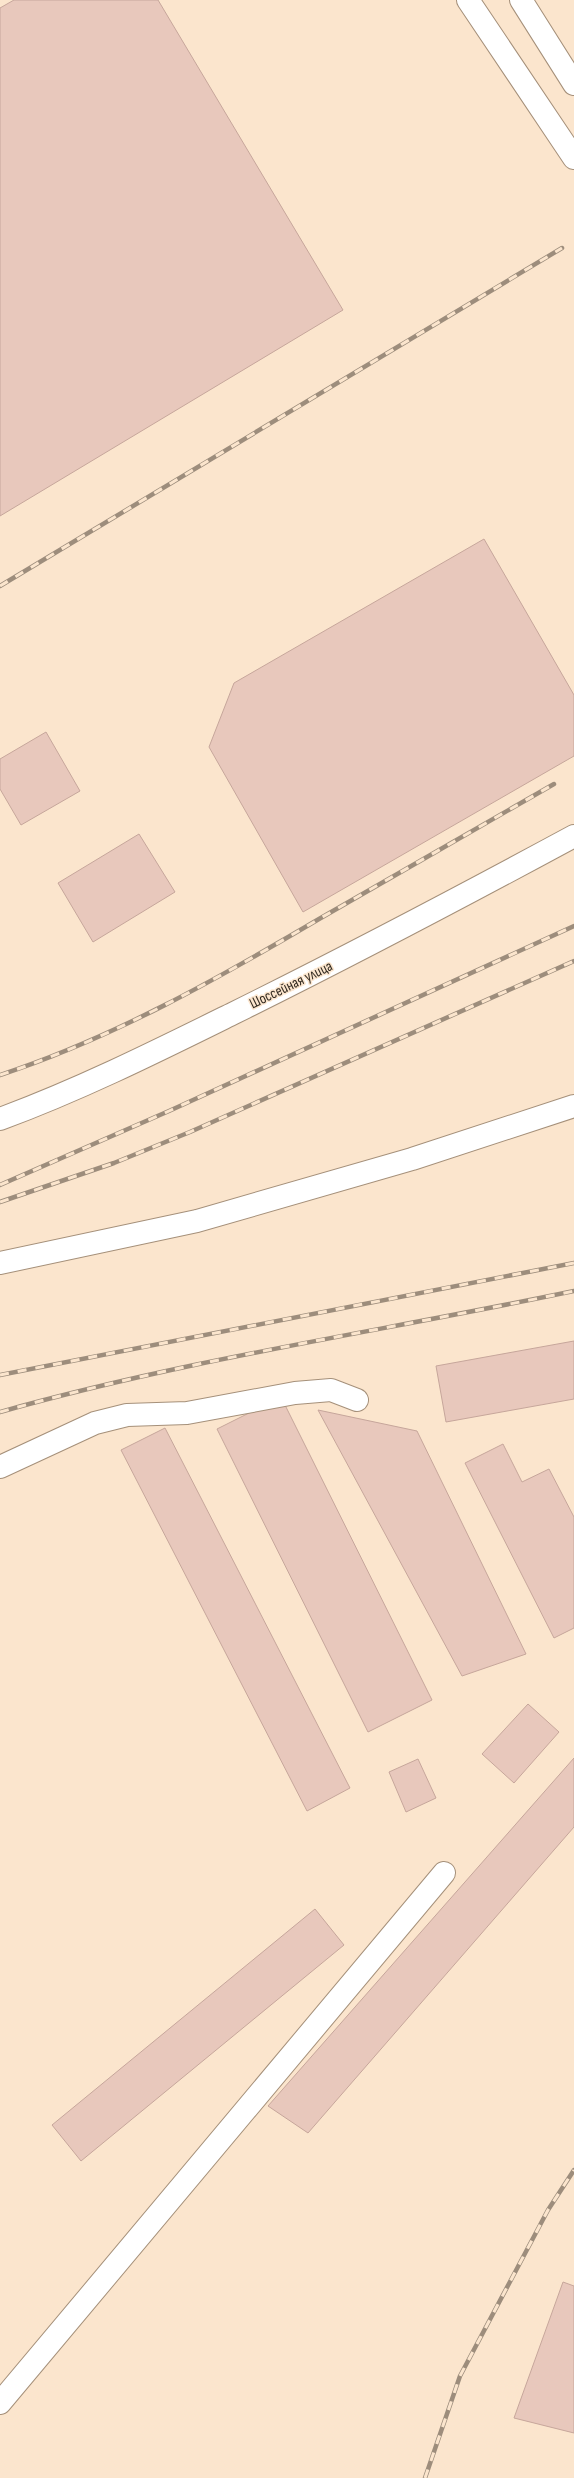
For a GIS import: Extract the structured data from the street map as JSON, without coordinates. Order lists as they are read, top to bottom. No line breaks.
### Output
{"streets":{"street":["Шоссейная улица"]}}
